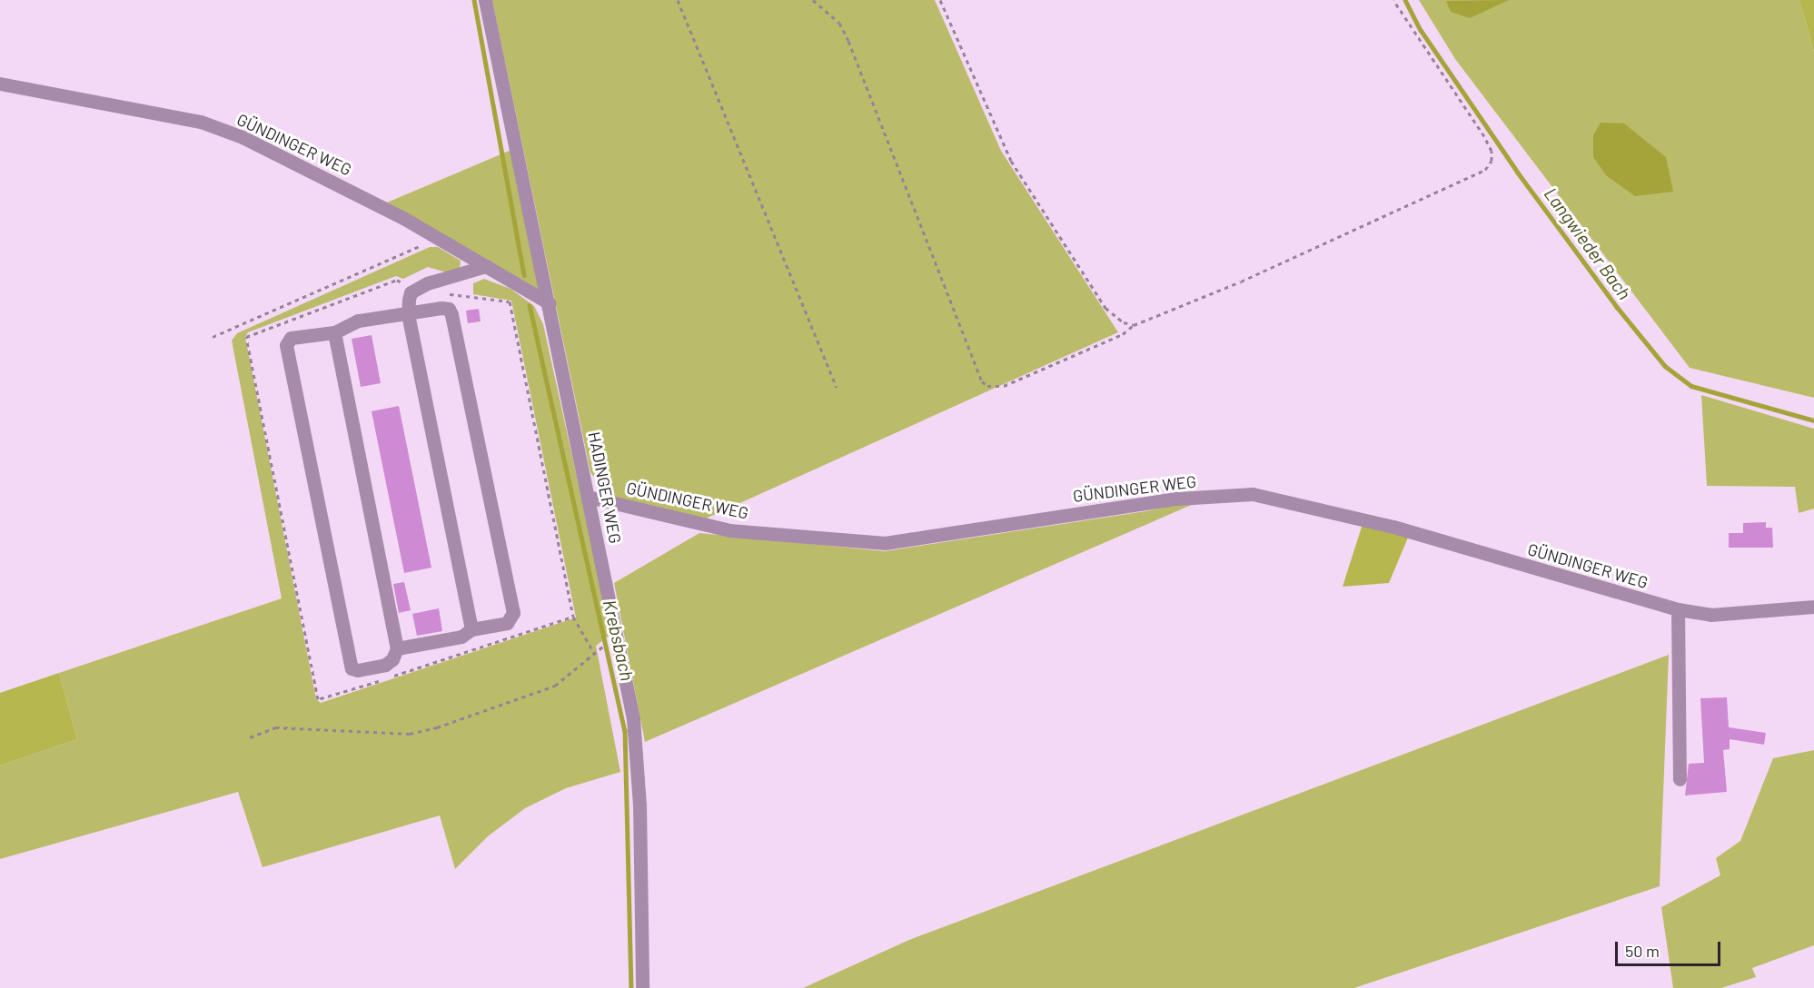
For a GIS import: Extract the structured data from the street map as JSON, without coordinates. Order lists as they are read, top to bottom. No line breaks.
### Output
{"streets":{"street":["GÜNDINGER WEG","HADINGER WEG"]},"crossings":[["GÜNDINGER WEG","HADINGER WEG"]],"water":["Langwieder Bach","Krebsbach"],"scale_bar":"50 m"}
